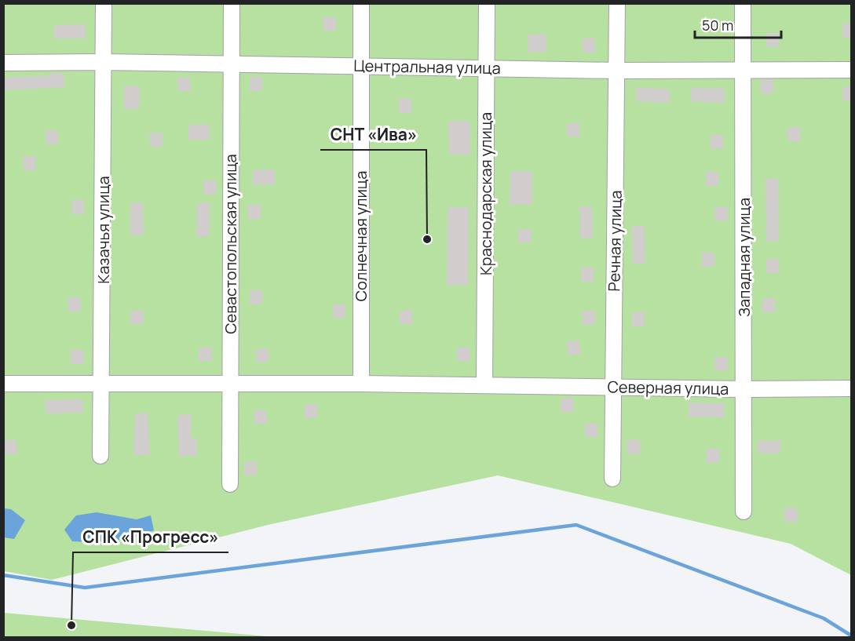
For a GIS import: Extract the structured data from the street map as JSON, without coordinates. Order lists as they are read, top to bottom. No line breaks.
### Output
{"streets":{"street":["Центральная улица","Краснодарская улица","Казачья улица","Солнечная улица","Речная улица","Севастопольская улица","Западная улица","Северная улица"]},"crossings":[["Центральная улица","Краснодарская улица"],["Центральная улица","Казачья улица"],["Центральная улица","Солнечная улица"],["Центральная улица","Речная улица"],["Центральная улица","Севастопольская улица"],["Центральная улица","Западная улица"],["Краснодарская улица","Северная улица"],["Казачья улица","Северная улица"],["Солнечная улица","Северная улица"],["Речная улица","Северная улица"],["Севастопольская улица","Северная улица"],["Западная улица","Северная улица"]],"places":["СНТ «Ива»","СПК «Прогресс»"],"scale_bar":"50 m"}
